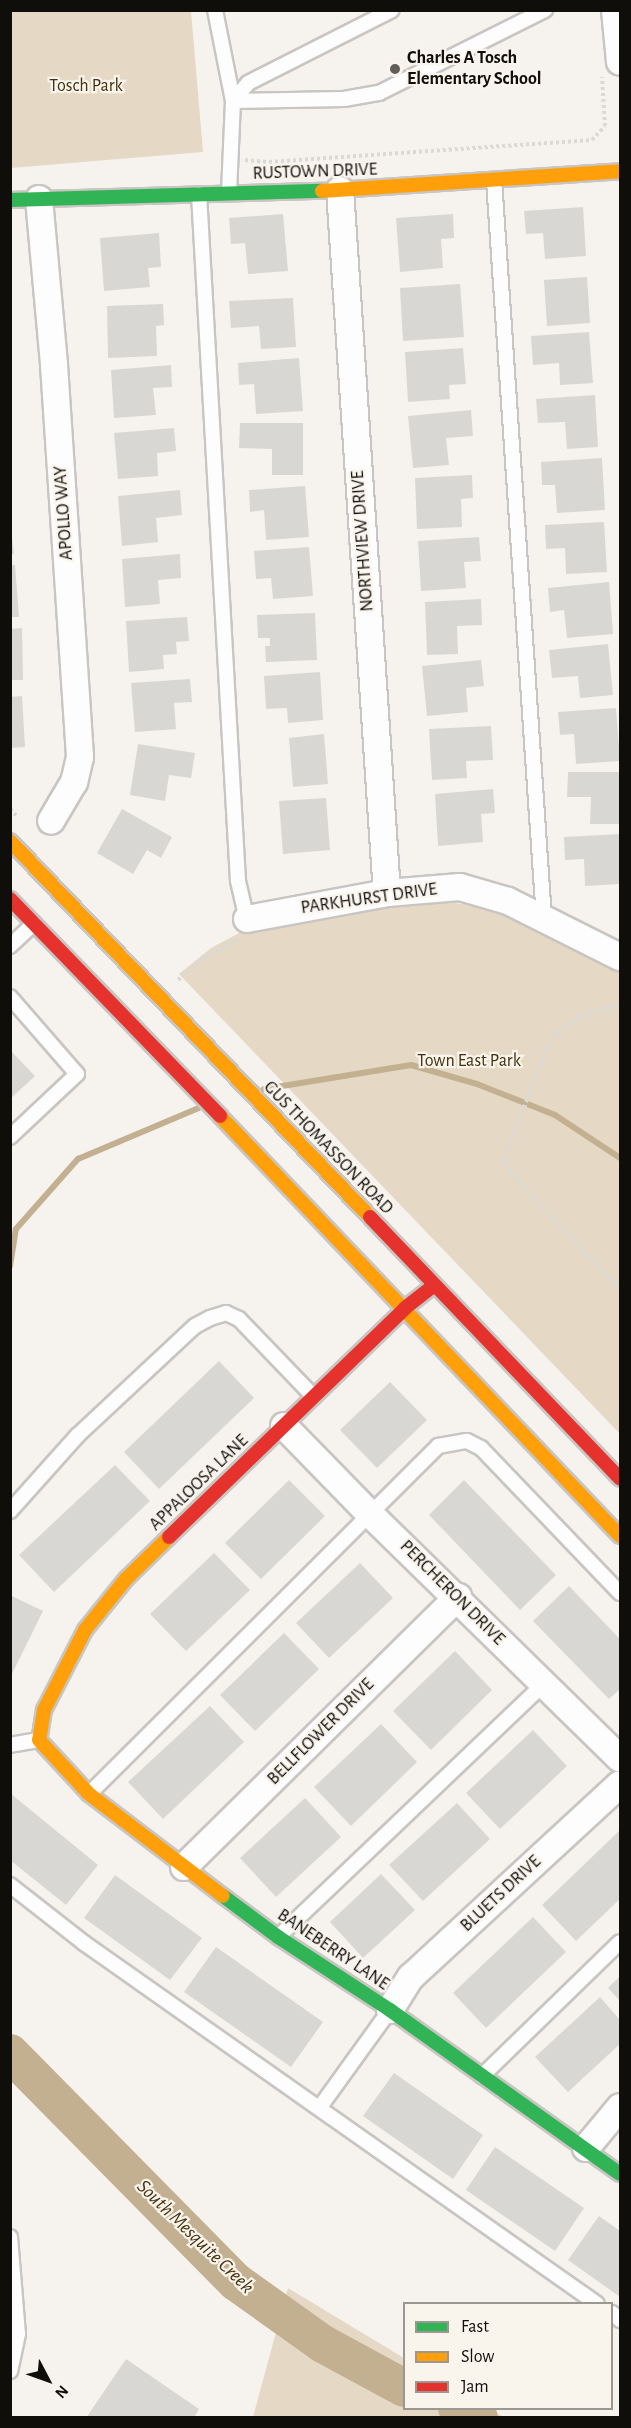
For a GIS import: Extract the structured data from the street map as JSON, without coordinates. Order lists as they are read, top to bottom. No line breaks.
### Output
{"streets":{"street":["RUSTOWN DRIVE","APOLLO WAY","NORTHVIEW DRIVE","PARKHURST DRIVE","GUS THOMASSON ROAD","APPALOOSA LANE","PERCHERON DRIVE","BELLFLOWER DRIVE","BLUETS DRIVE","BANEBERRY LANE"]},"crossings":[["RUSTOWN DRIVE","APOLLO WAY"],["RUSTOWN DRIVE","NORTHVIEW DRIVE"],["NORTHVIEW DRIVE","PARKHURST DRIVE"],["GUS THOMASSON ROAD","APPALOOSA LANE"],["APPALOOSA LANE","PERCHERON DRIVE"],["APPALOOSA LANE","BANEBERRY LANE"],["PERCHERON DRIVE","BELLFLOWER DRIVE"],["BELLFLOWER DRIVE","BANEBERRY LANE"],["BLUETS DRIVE","BANEBERRY LANE"]],"water":["South Mesquite Creek"],"parks":["Tosch Park","Town East Park"],"places":["Charles A Tosch Elementary School"],"legend":["Fast","Slow","Jam"],"north":"bottom right"}
